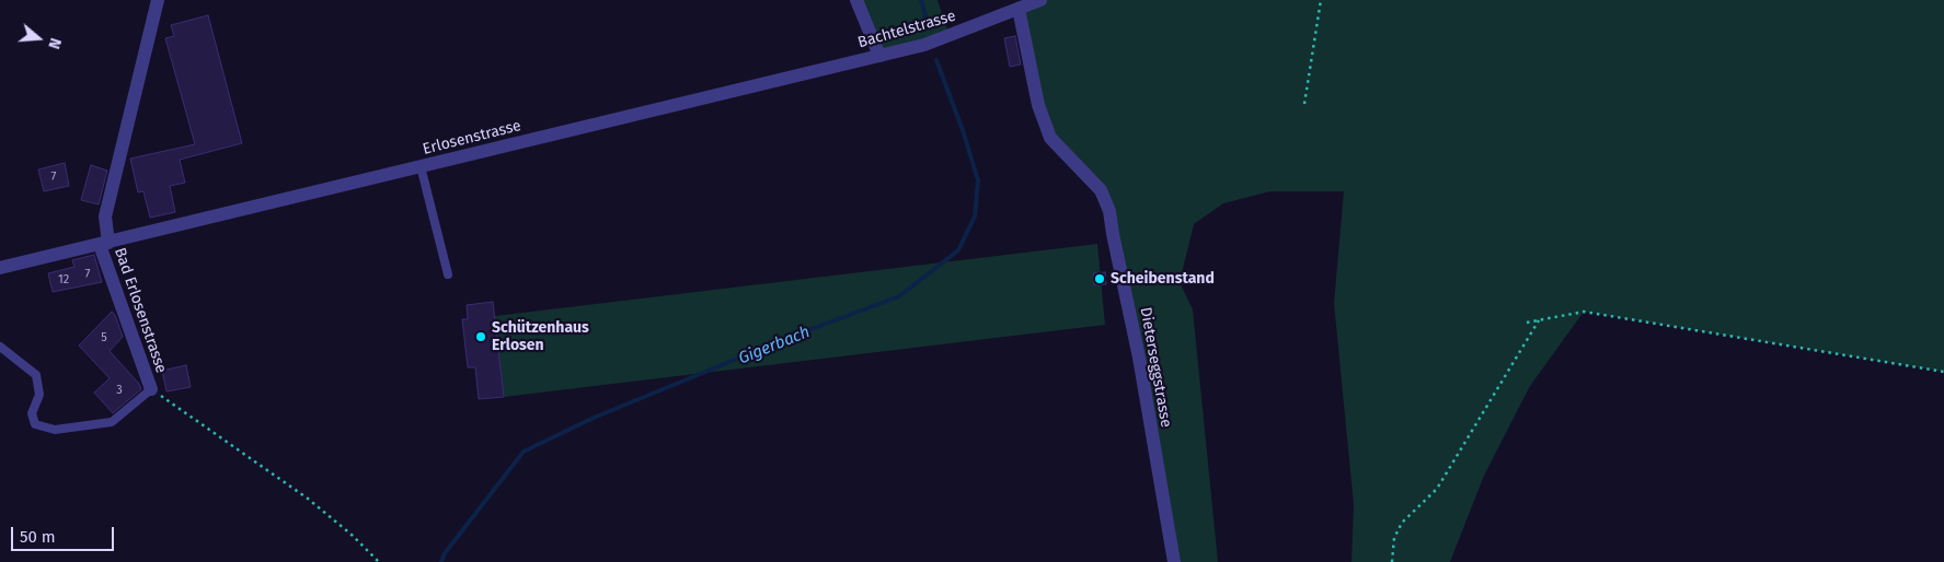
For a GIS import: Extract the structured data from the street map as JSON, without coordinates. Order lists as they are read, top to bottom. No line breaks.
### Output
{"streets":{"street":["Bachtelstrasse","Erlosenstrasse","Bad Erlosenstrasse","Dieterseggstrasse"]},"crossings":[["Bachtelstrasse","Erlosenstrasse"],["Bachtelstrasse","Dieterseggstrasse"],["Erlosenstrasse","Bad Erlosenstrasse"]],"water":["Gigerbach"],"places":["Scheibenstand","Schützenhaus Erlosen"],"house_numbers":["7","7","12","5","3"],"scale_bar":"50 m","north":"right"}
